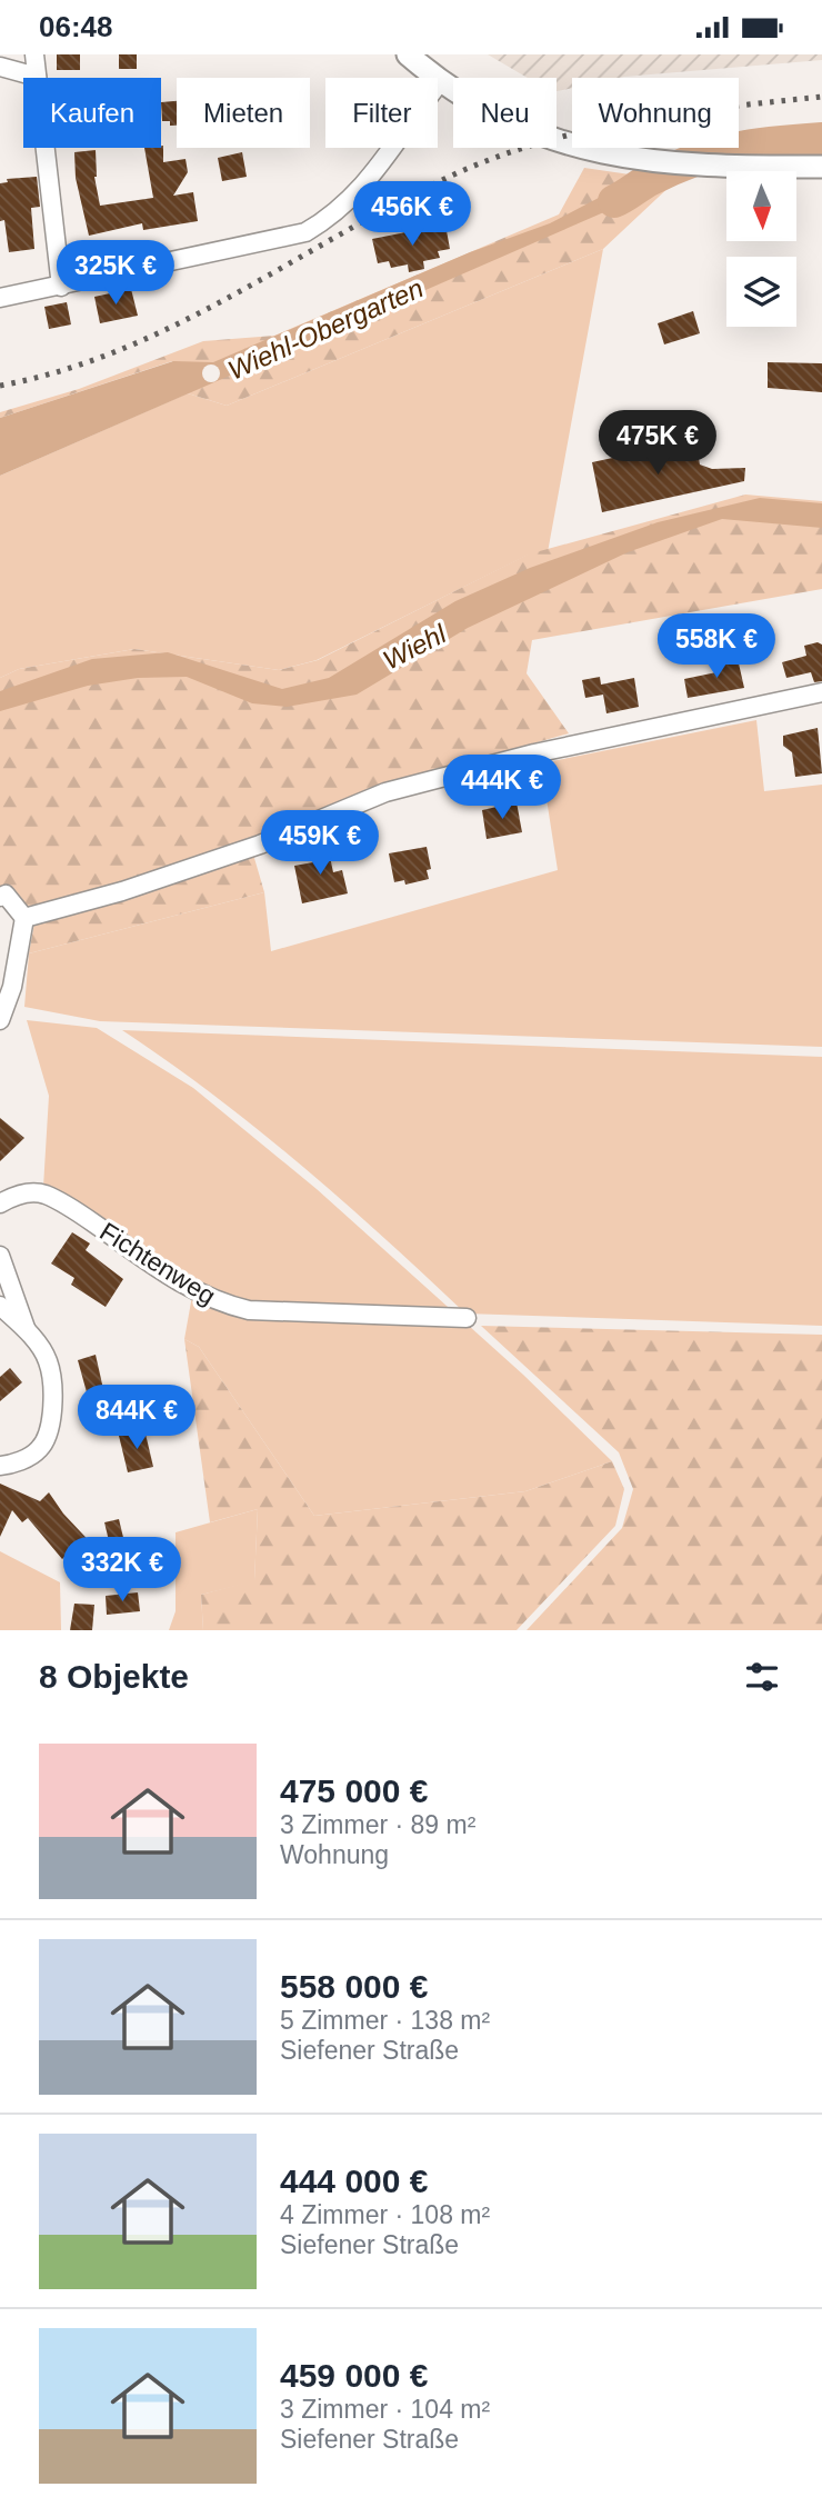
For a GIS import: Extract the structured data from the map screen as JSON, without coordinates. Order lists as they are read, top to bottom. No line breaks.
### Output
{"streets":{"street":["Fichtenweg"]},"water":["Wiehl-Obergarten","Wiehl"],"north":"bottom","page":{"status":"06:48","chip":["Kaufen","Mieten","Filter","Neu","Wohnung"],"price":["456K €","325K €","475K €","558K €","444K €","459K €","844K €","332K €"],"heading":"8 Objekte","list":[{"name":"475 000 €","note":"3 Zimmer · 89 m² · Wohnung"},{"name":"558 000 €","note":"5 Zimmer · 138 m² · Siefener Straße"},{"name":"444 000 €","note":"4 Zimmer · 108 m² · Siefener Straße"},{"name":"459 000 €","note":"3 Zimmer · 104 m² · Siefener Straße"}]}}
